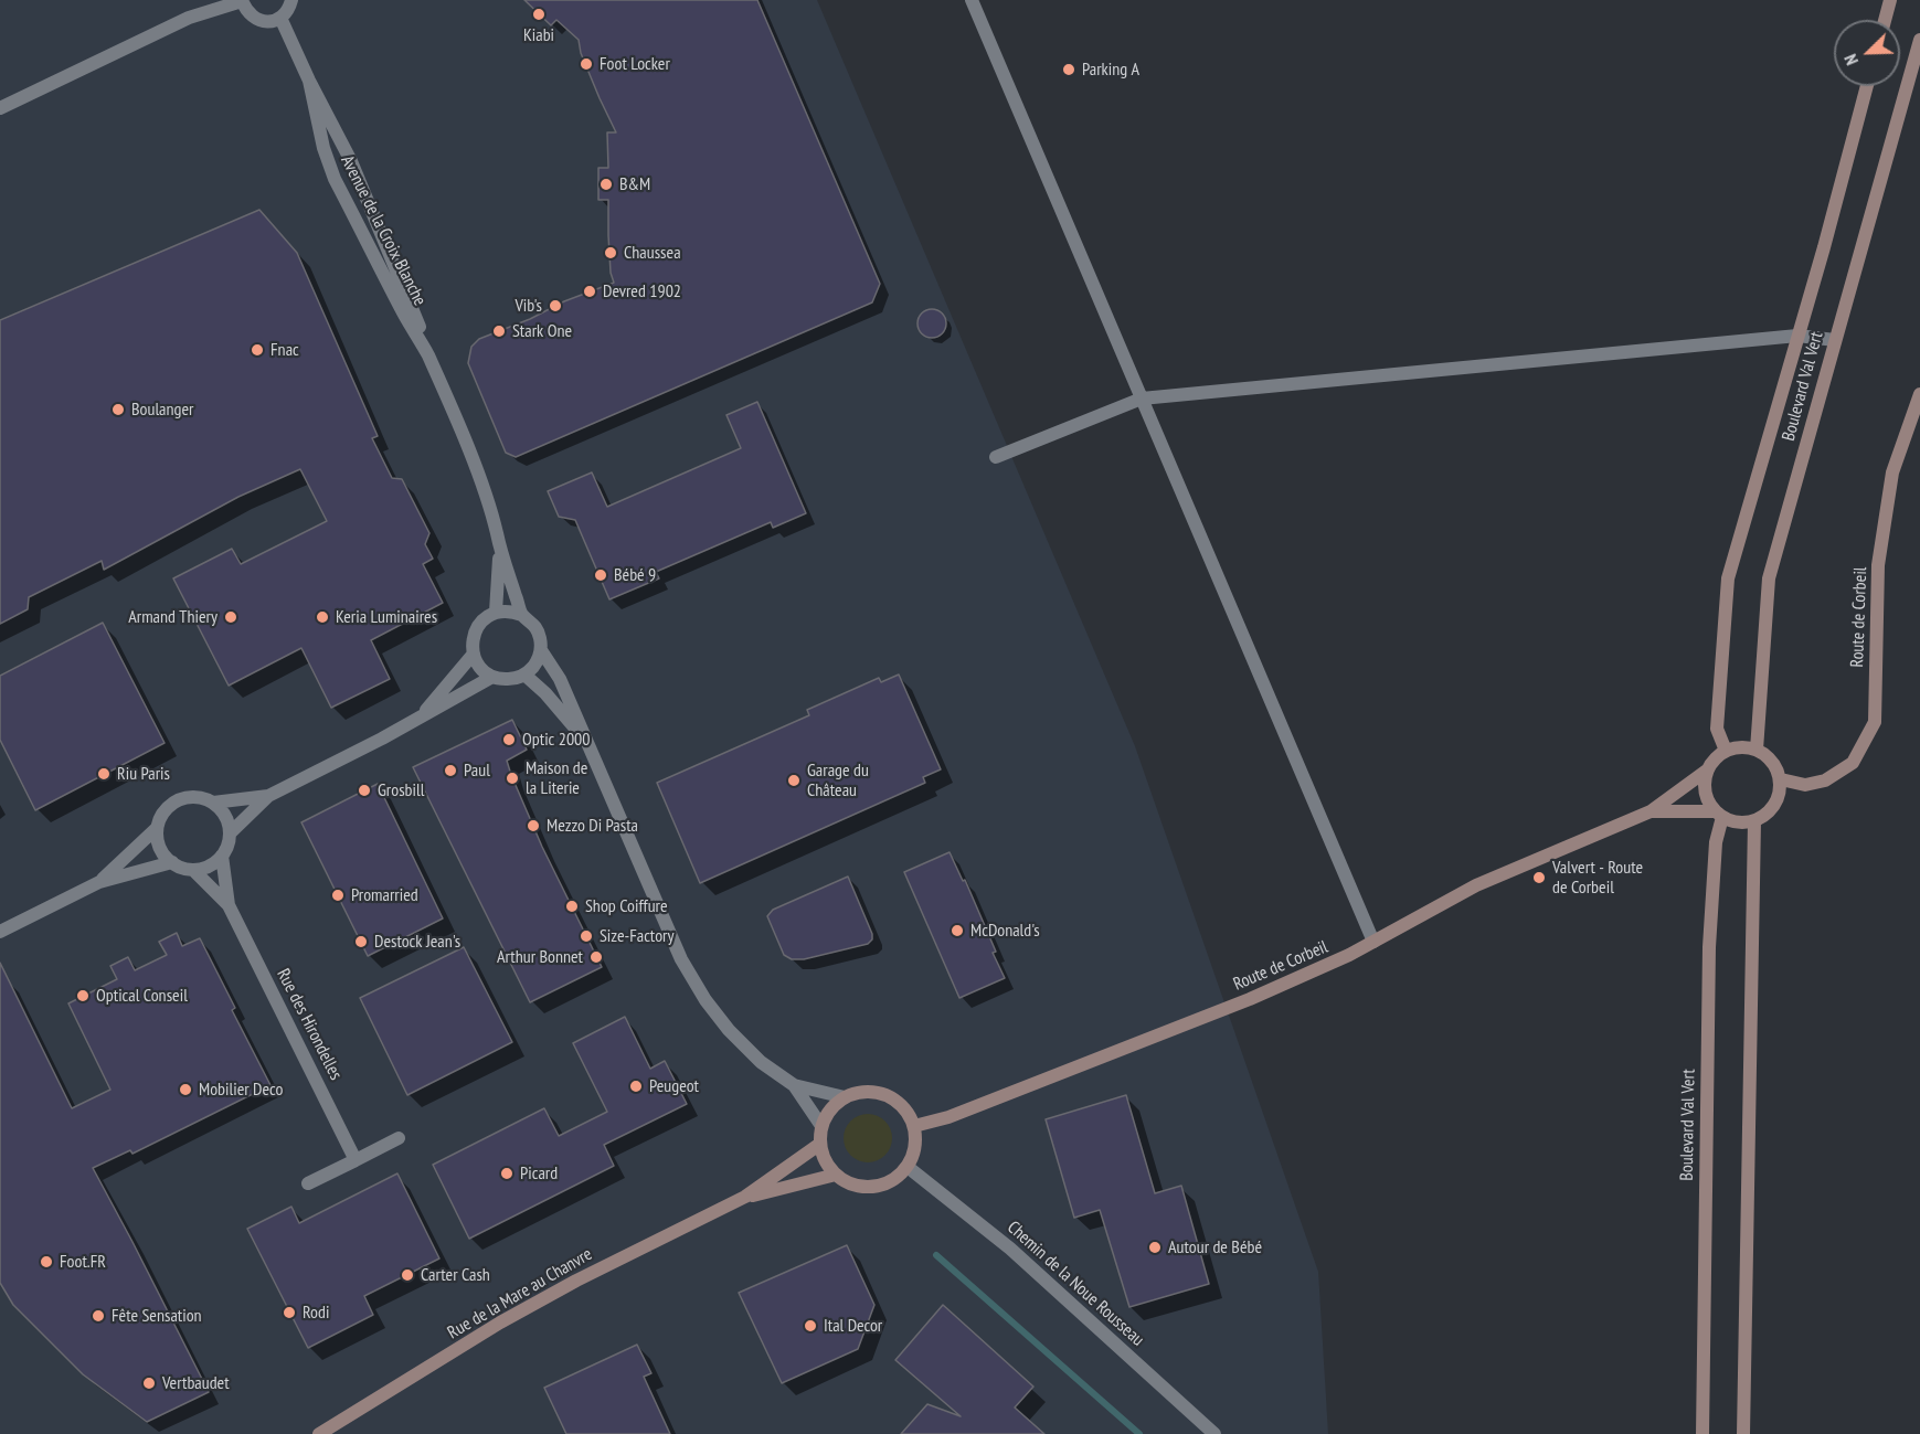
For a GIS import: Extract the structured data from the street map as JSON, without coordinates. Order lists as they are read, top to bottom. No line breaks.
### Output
{"streets":{"street":["Avenue de la Croix Blanche","Boulevard Val Vert","Route de Corbeil","Rue des Hirondelles","Chemin de la Noue Rousseau","Rue de la Mare au Chanvre"]},"crossings":[["Boulevard Val Vert","Route de Corbeil"],["Route de Corbeil","Chemin de la Noue Rousseau"],["Route de Corbeil","Rue de la Mare au Chanvre"],["Chemin de la Noue Rousseau","Rue de la Mare au Chanvre"]],"places":["Kiabi","Foot Locker","Parking A","B&M","Chaussea","Devred 1902","Vib's","Stark One","Fnac","Boulanger","Bébé 9","Armand Thiery","Keria Luminaires","Optic 2000","Paul","Riu Paris","Maison de la Literie","Garage du Château","Grosbill","Mezzo Di Pasta","Valvert - Route de Corbeil","Promarried","Shop Coiffure","McDonald's","Size-Factory","Destock Jean's","Arthur Bonnet","Optical Conseil","Peugeot","Mobilier Deco","Picard","Autour de Bébé","Foot.FR","Carter Cash","Rodi","Fête Sensation","Ital Decor","Vertbaudet"],"north":"bottom left"}
